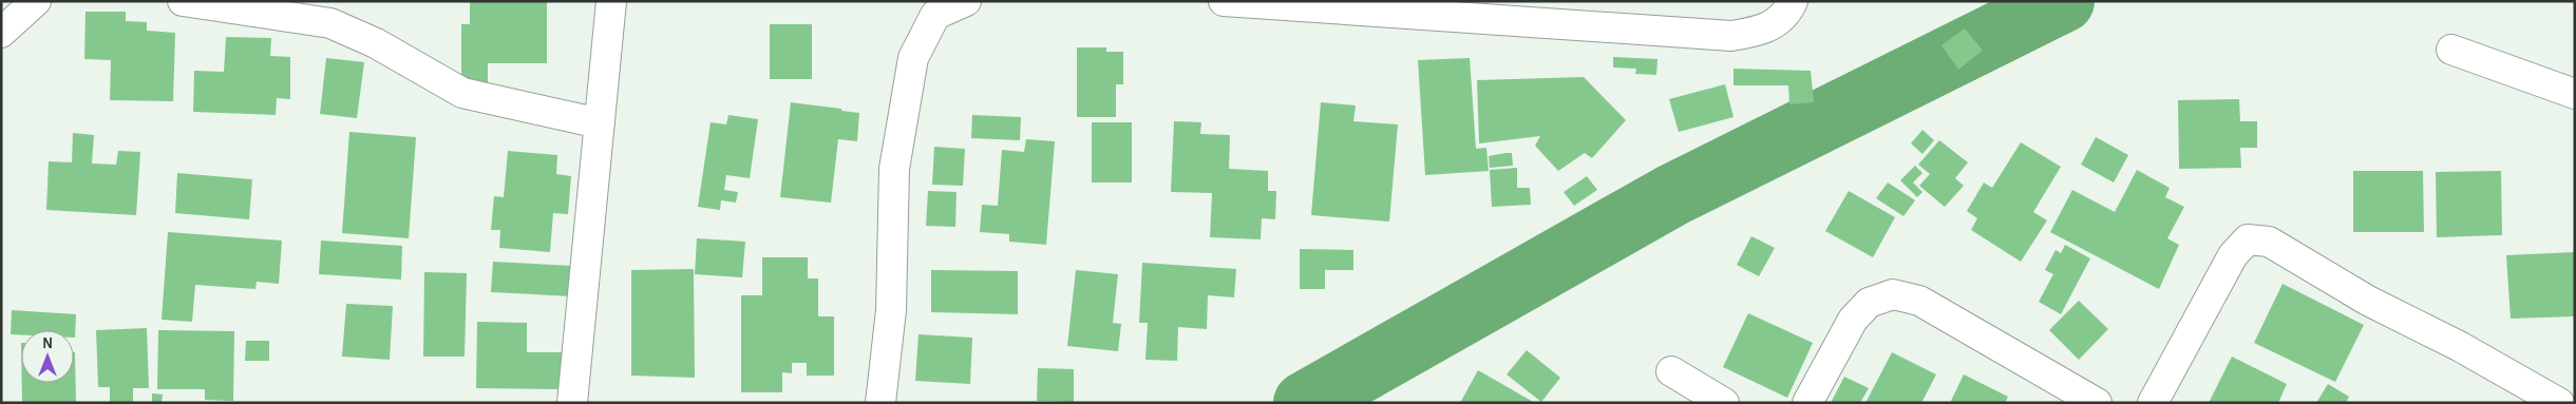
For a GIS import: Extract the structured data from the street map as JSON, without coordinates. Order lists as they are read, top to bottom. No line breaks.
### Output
{"north":"top"}
